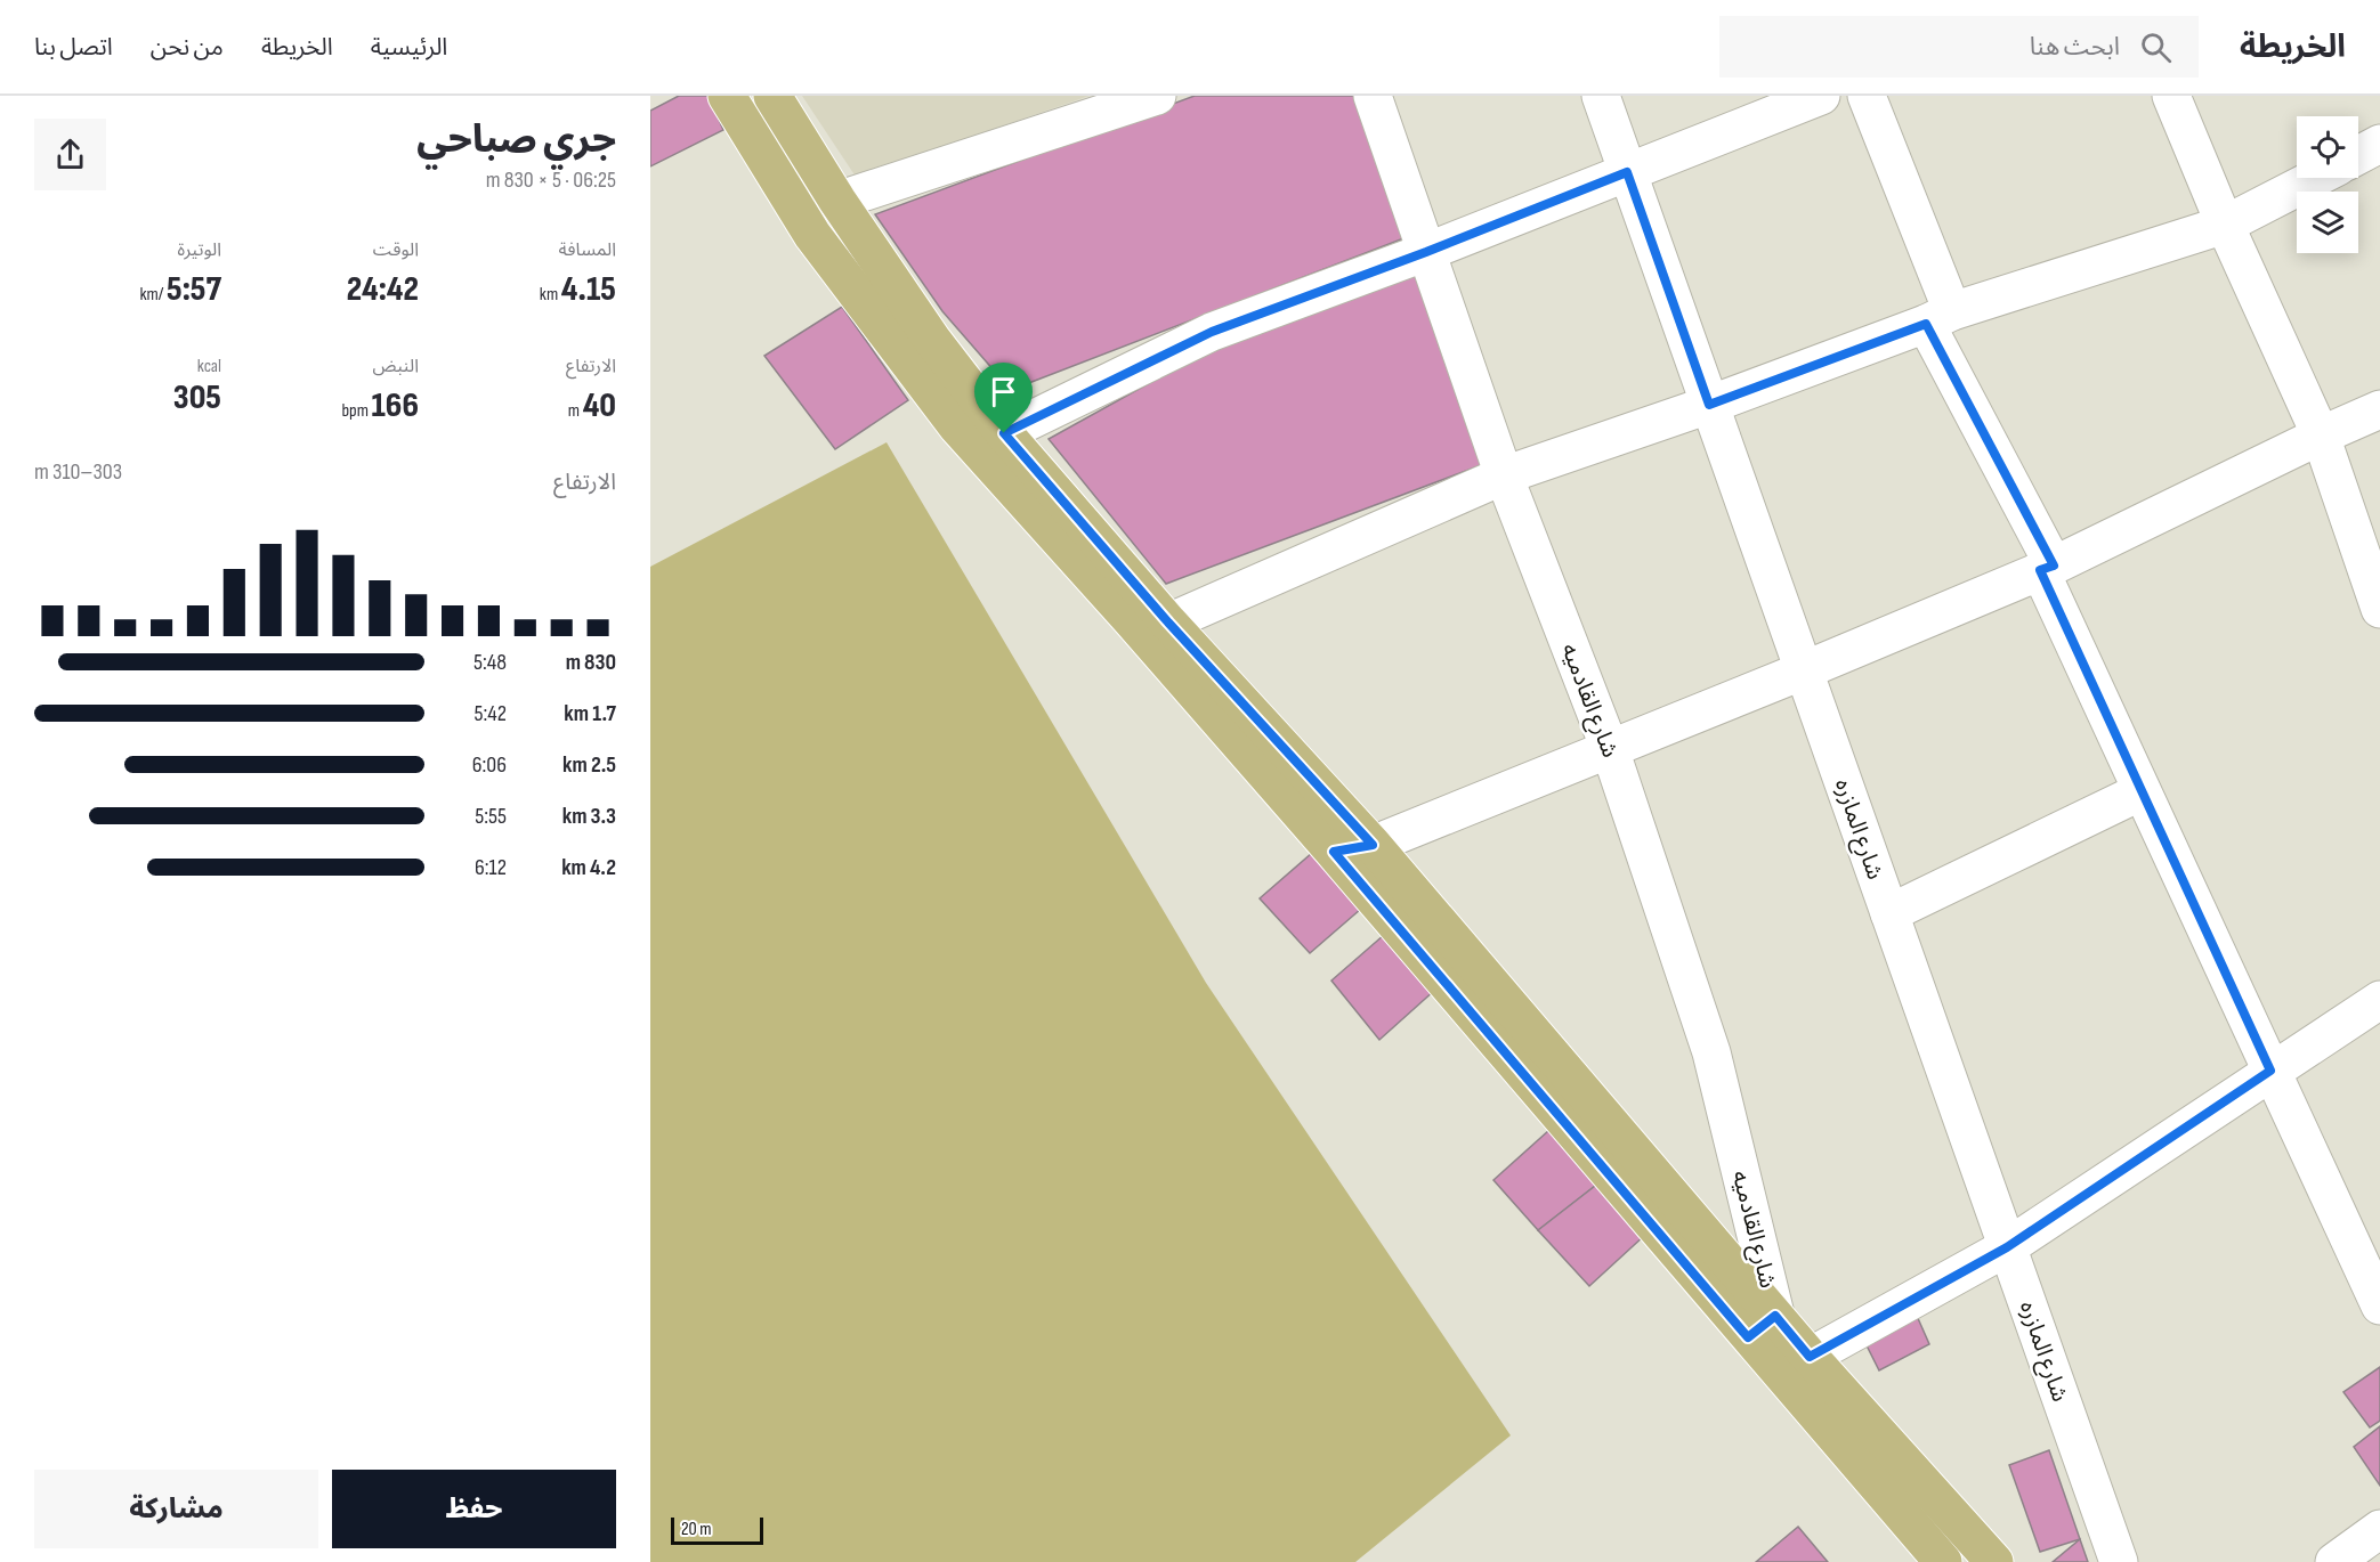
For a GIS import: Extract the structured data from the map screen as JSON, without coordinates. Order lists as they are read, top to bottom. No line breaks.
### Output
{"streets":{"street":["شارع القادميه","شارع المازره"]},"scale_bar":"20 m","page":{"header":"الخريطة","search":"ابحث هنا","nav":["الرئيسية","الخريطة","من نحن","اتصل بنا"],"heading":["جري صباحي","06:25 · 5 × 830 m"],"stats":[["المسافة","4.15 km"],["الوقت","24:42"],["الوتيرة","5:57 /km"],["الارتفاع","40 m"],["النبض","166 bpm"],["kcal","305"]],"chart":["الارتفاع","303–310 m"],"list":[{"name":"830 m","note":"5:48"},{"name":"1.7 km","note":"5:42"},{"name":"2.5 km","note":"6:06"},{"name":"3.3 km","note":"5:55"},{"name":"4.2 km","note":"6:12"}],"buttons":["حفظ","مشاركة"],"scale":"20 m"}}
